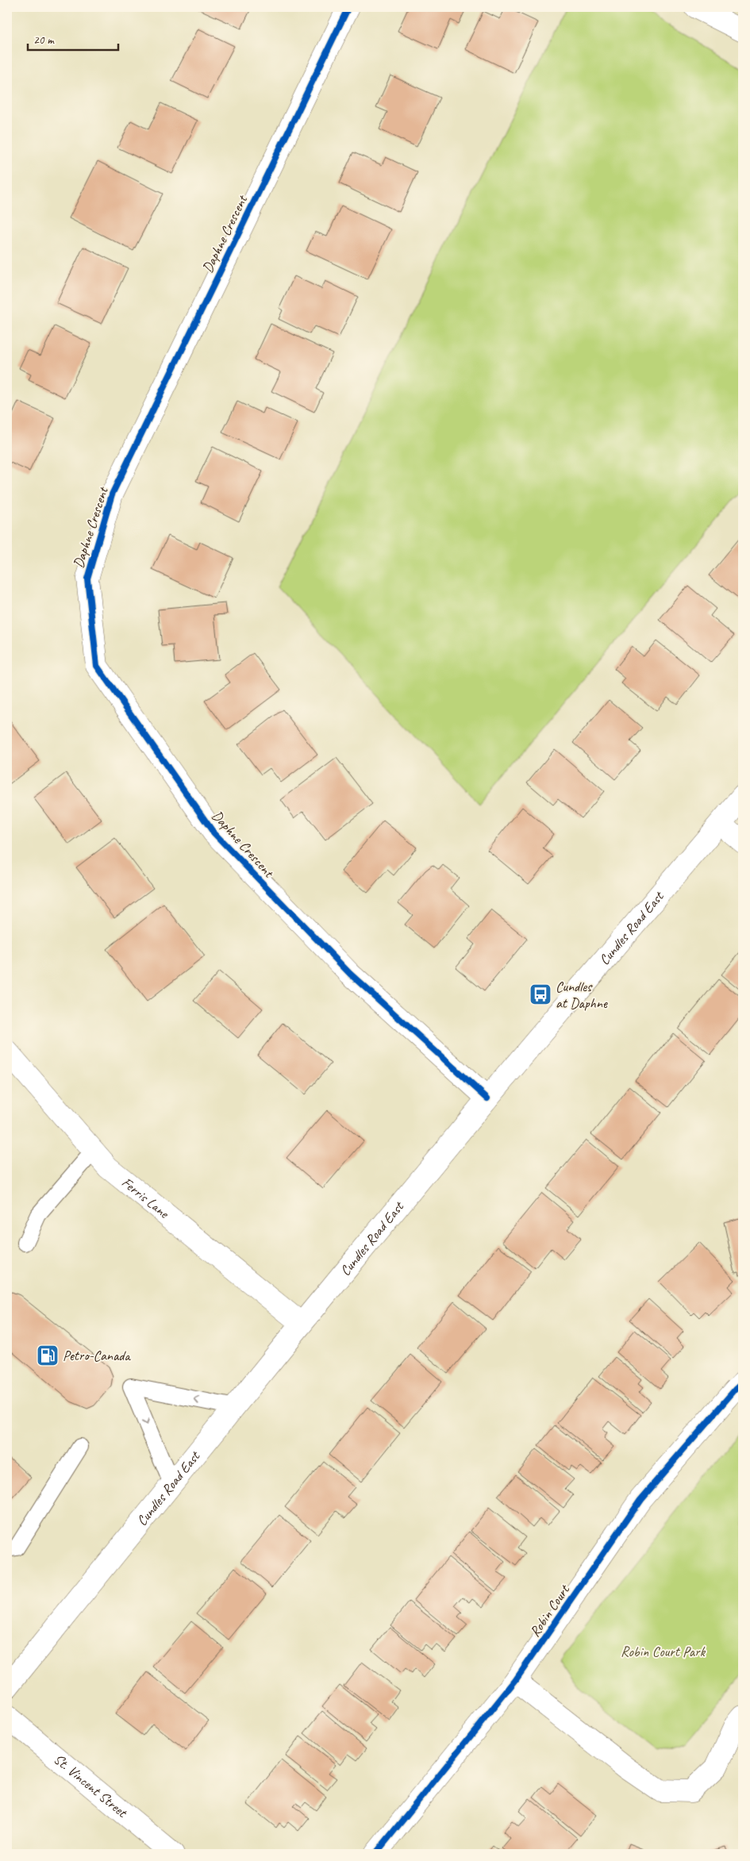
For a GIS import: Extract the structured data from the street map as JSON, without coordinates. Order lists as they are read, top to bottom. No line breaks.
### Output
{"streets":{"street":["Daphne Crescent","Cundles Road East","Ferris Lane","Robin Court","St. Vincent Street"]},"crossings":[["Daphne Crescent","Cundles Road East"],["Cundles Road East","Ferris Lane"]],"parks":["Robin Court Park"],"places":{"bus stop":["Cundles at Daphne"],"fuel station":["Petro-Canada"]},"scale_bar":"20 m"}
